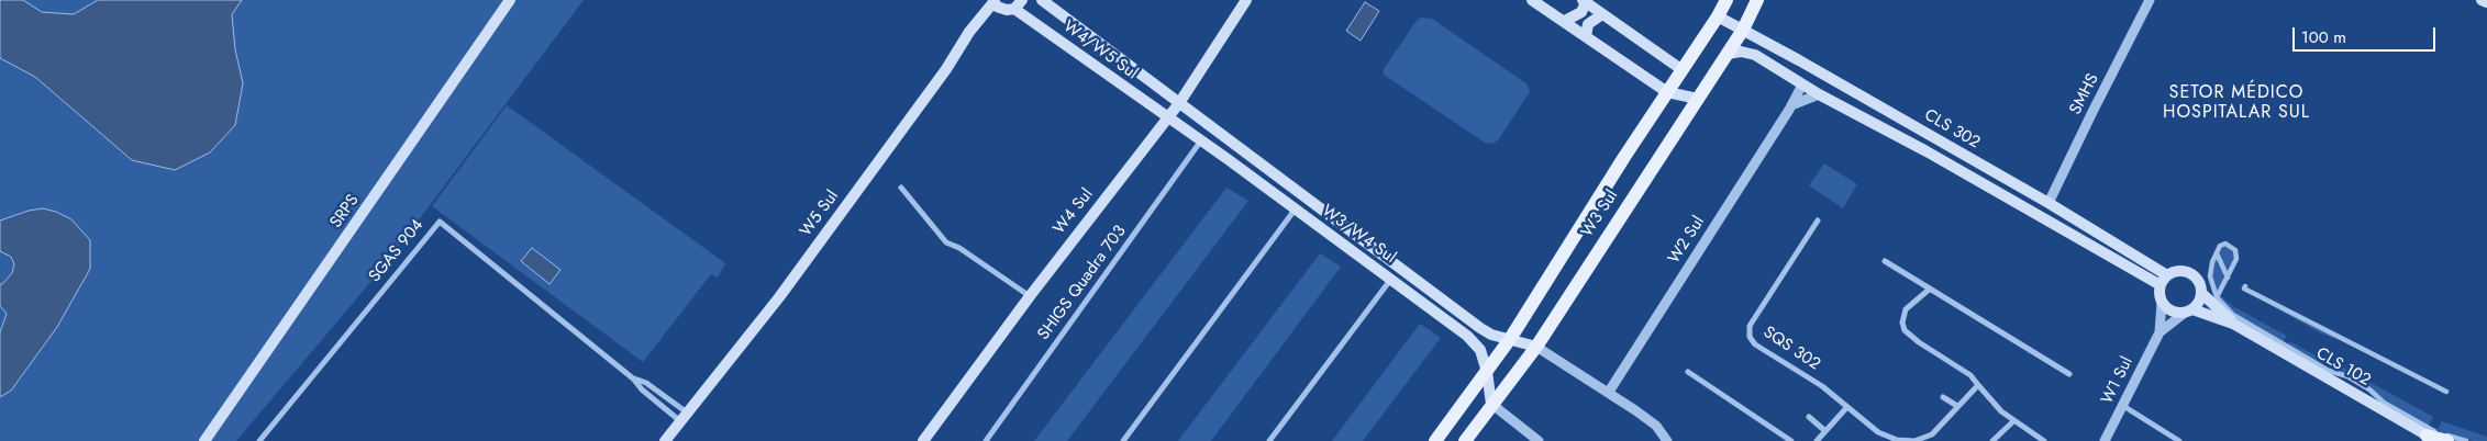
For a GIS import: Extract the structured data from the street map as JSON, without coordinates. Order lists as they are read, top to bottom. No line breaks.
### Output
{"streets":{"main road":["W4/W5 Sul","CLS 302","SRPS","W4 Sul","W5 Sul","W3 Sul","W3/W4 Sul","CLS 102"],"street":["SMHS","W2 Sul","SGAS 904","SHIGS Quadra 703","SQS 302","W1 Sul"]},"crossings":[["W4/W5 Sul","W4 Sul"],["W4/W5 Sul","W5 Sul"],["W4/W5 Sul","W3/W4 Sul"],["SMHS","CLS 302"],["CLS 302","W3 Sul"],["CLS 302","W2 Sul"],["CLS 302","CLS 102"],["CLS 302","W1 Sul"],["W4 Sul","W3/W4 Sul"],["W5 Sul","SGAS 904"],["W3 Sul","W3/W4 Sul"],["W3/W4 Sul","SHIGS Quadra 703"],["CLS 102","W1 Sul"]],"districts":["SETOR MÉDICO HOSPITALAR SUL"],"scale_bar":"100 m"}
